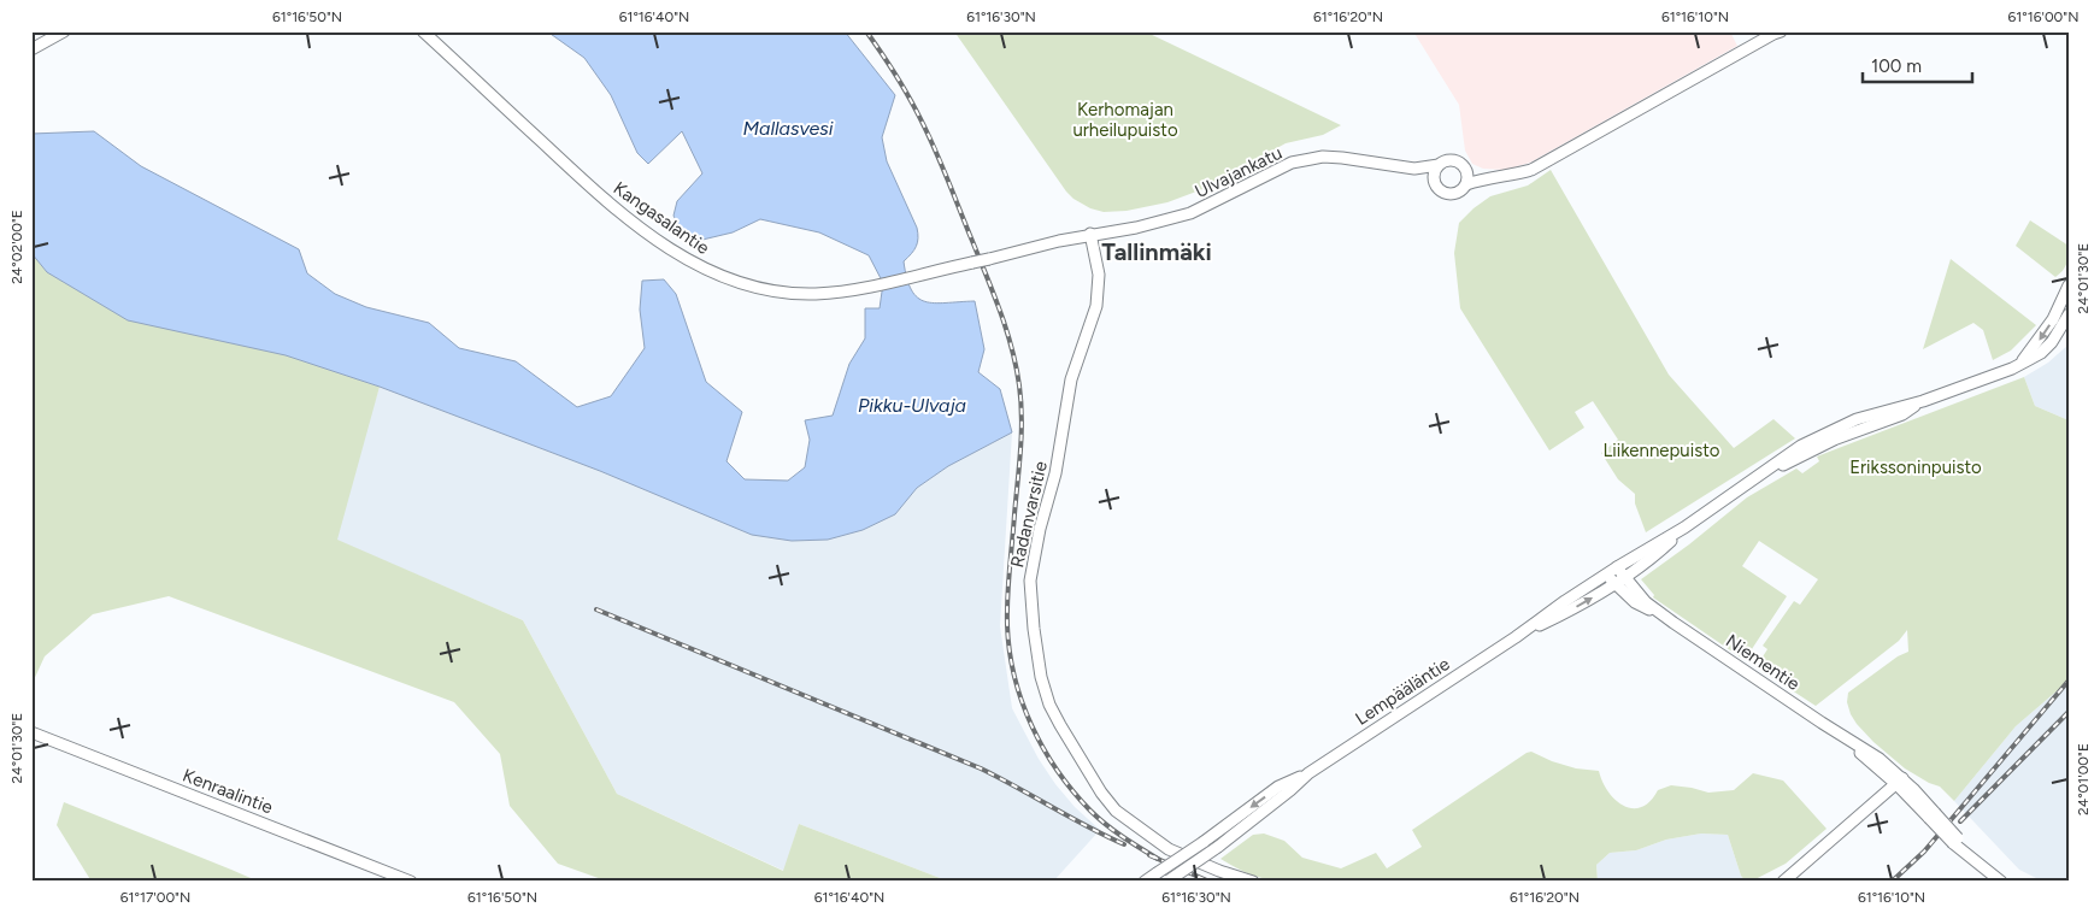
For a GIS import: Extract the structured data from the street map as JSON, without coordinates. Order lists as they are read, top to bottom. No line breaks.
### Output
{"streets":{"main road":["Ulvajankatu","Kangasalantie","Radanvarsitie","Niementie","Lempääläntie","Kenraalintie"]},"crossings":[["Ulvajankatu","Kangasalantie"],["Ulvajankatu","Radanvarsitie"],["Niementie","Lempääläntie"]],"districts":["Tallinmäki"],"water":["Mallasvesi","Pikku-Ulvaja"],"parks":["Kerhomajan urheilupuisto","Liikennepuisto","Erikssoninpuisto"],"scale_bar":"100 m","coordinates":["61°16'50\"N","61°16'40\"N","61°16'30\"N","61°16'20\"N","61°16'10\"N","61°16'00\"N","24°02'00\"E","24°01'30\"E","24°01'00\"E","61°17'00\"N"]}
